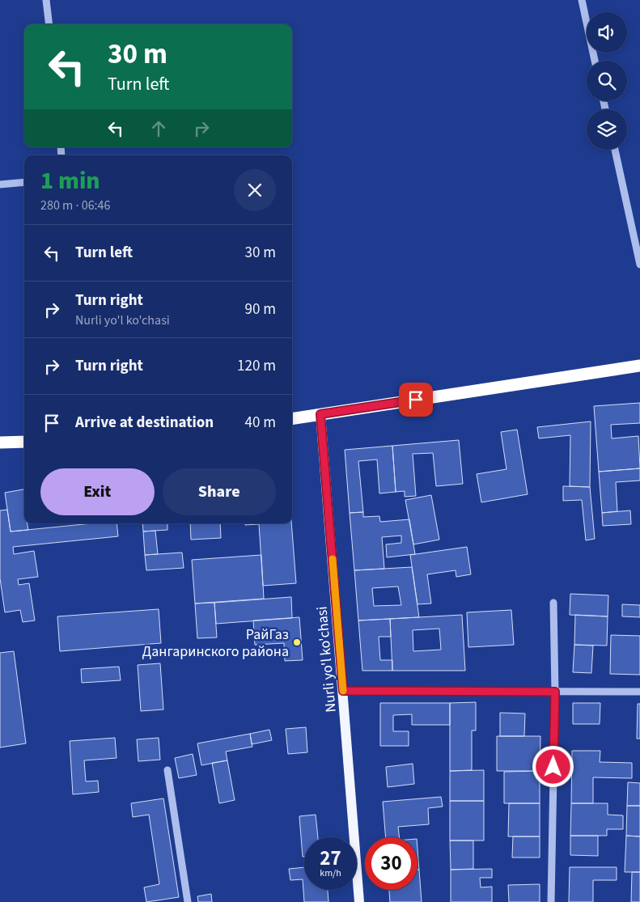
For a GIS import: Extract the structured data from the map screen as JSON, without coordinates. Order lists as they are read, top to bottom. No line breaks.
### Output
{"streets":{"main road":["Nurli yo'l ko'chasi"]},"places":["РайГаз Дангаринского района"],"page":{"turn":["30 m","Turn left"],"heading":["1 min","280 m · 06:46"],"list":[{"name":"Turn left","value":"30 m"},{"name":"Turn right","note":"Nurli yo'l ko'chasi","value":"90 m"},{"name":"Turn right","value":"120 m"},{"name":"Arrive at destination","value":"40 m"}],"buttons":["Exit","Share"],"speed":"27 km/h","limit":"30"}}
